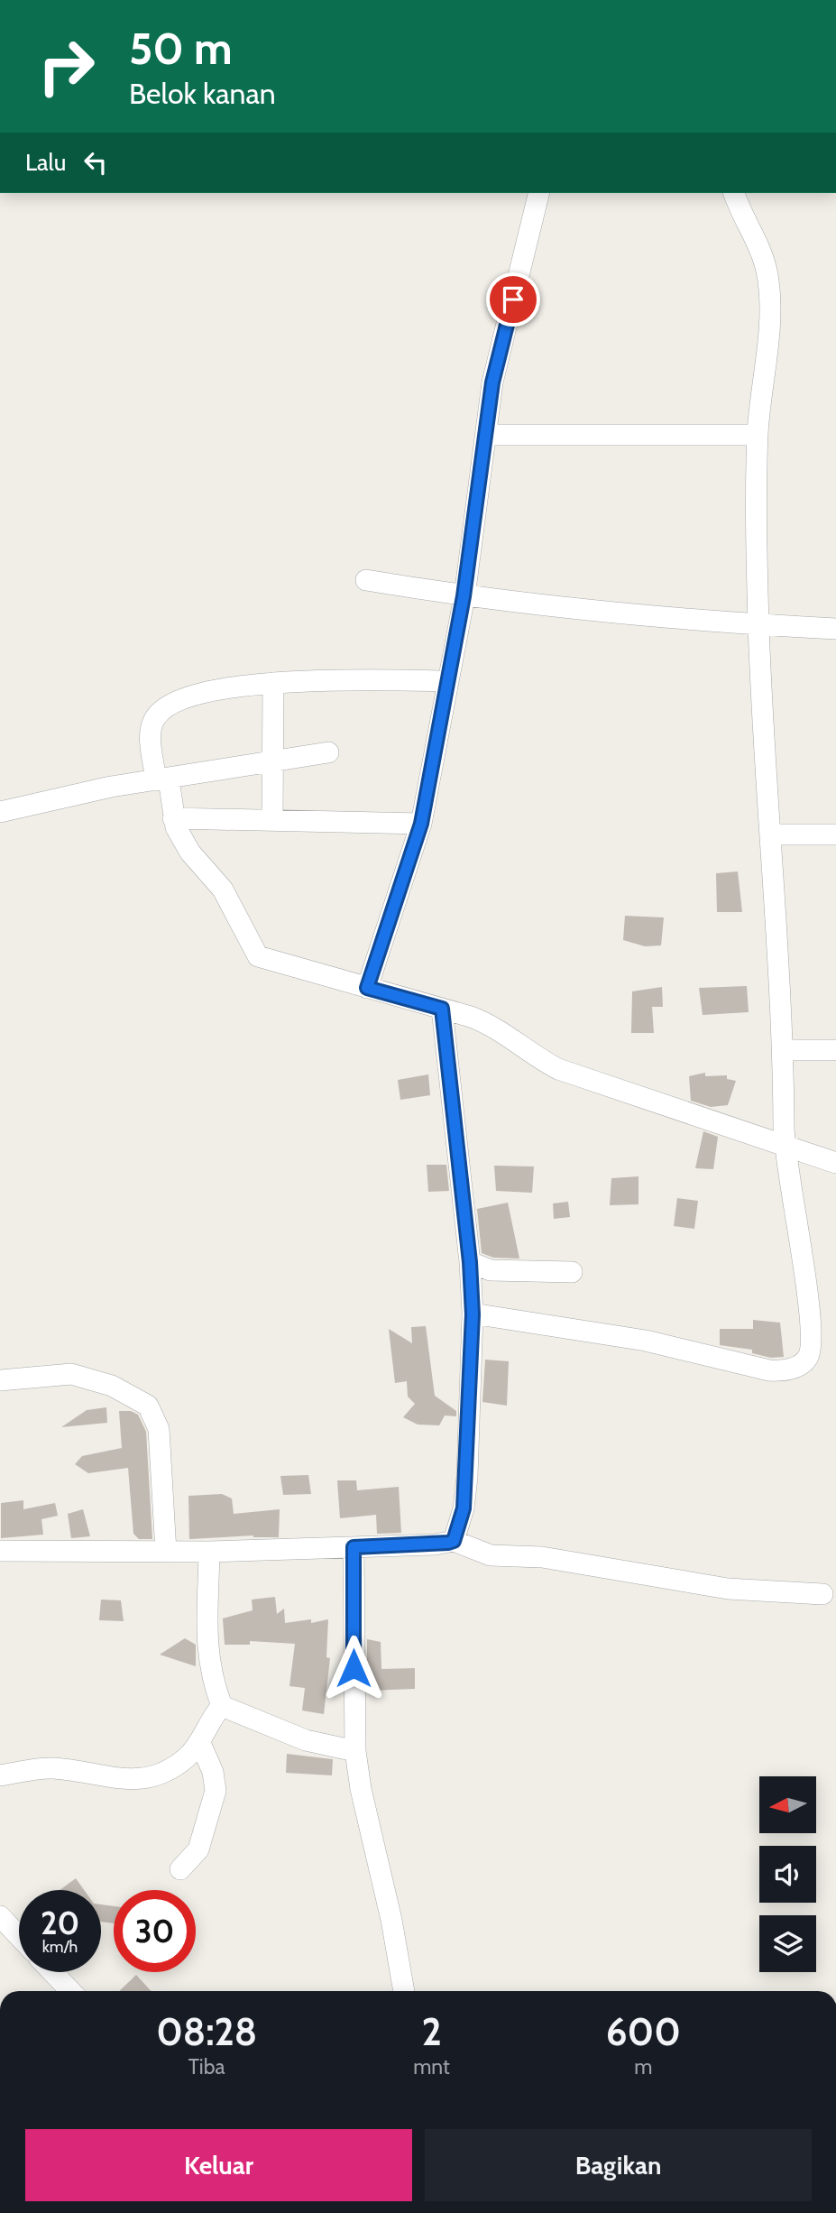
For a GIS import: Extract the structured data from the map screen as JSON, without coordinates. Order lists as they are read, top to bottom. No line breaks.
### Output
{"north":"left","page":{"turn":["50 m","Belok kanan"],"then":"Lalu","speed":"20 km/h","limit":"30","eta":["08:28","Tiba","2","mnt","600","m"],"buttons":["Keluar","Bagikan"]}}
